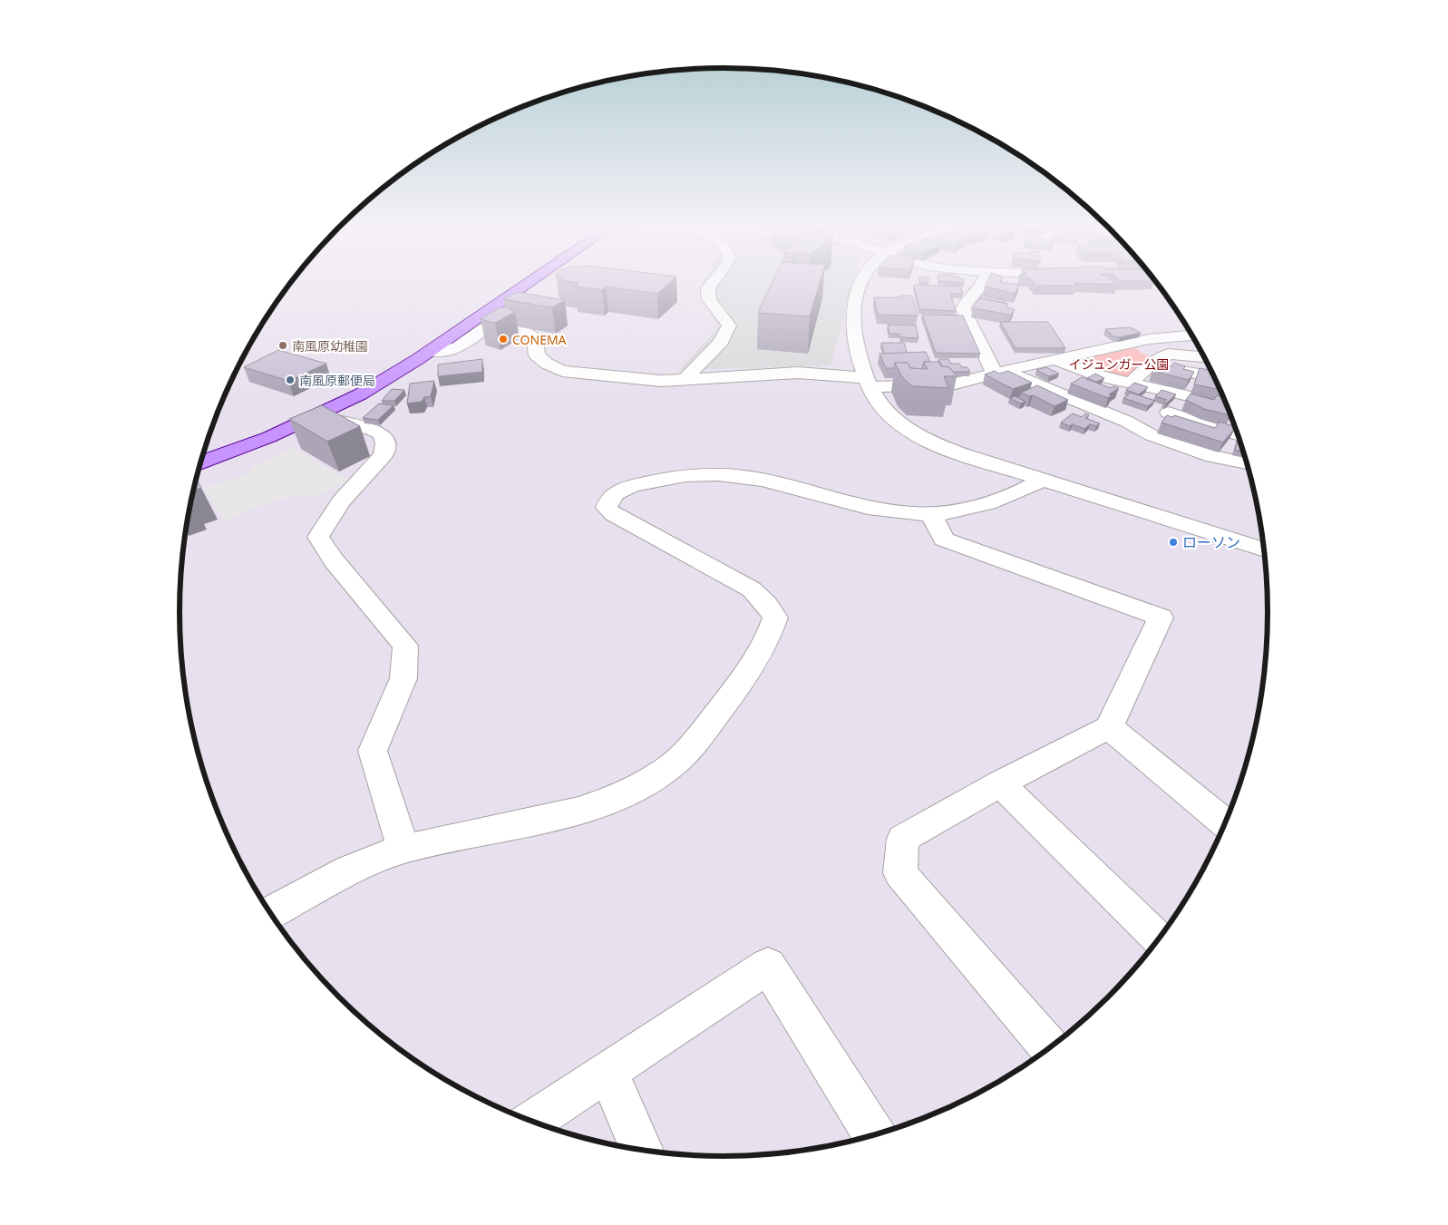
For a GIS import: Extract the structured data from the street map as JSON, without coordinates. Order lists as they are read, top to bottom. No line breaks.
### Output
{"parks":["イジュンガー公園"],"places":["CONEMA","南風原幼稚園","南風原郵便局","ローソン"]}
